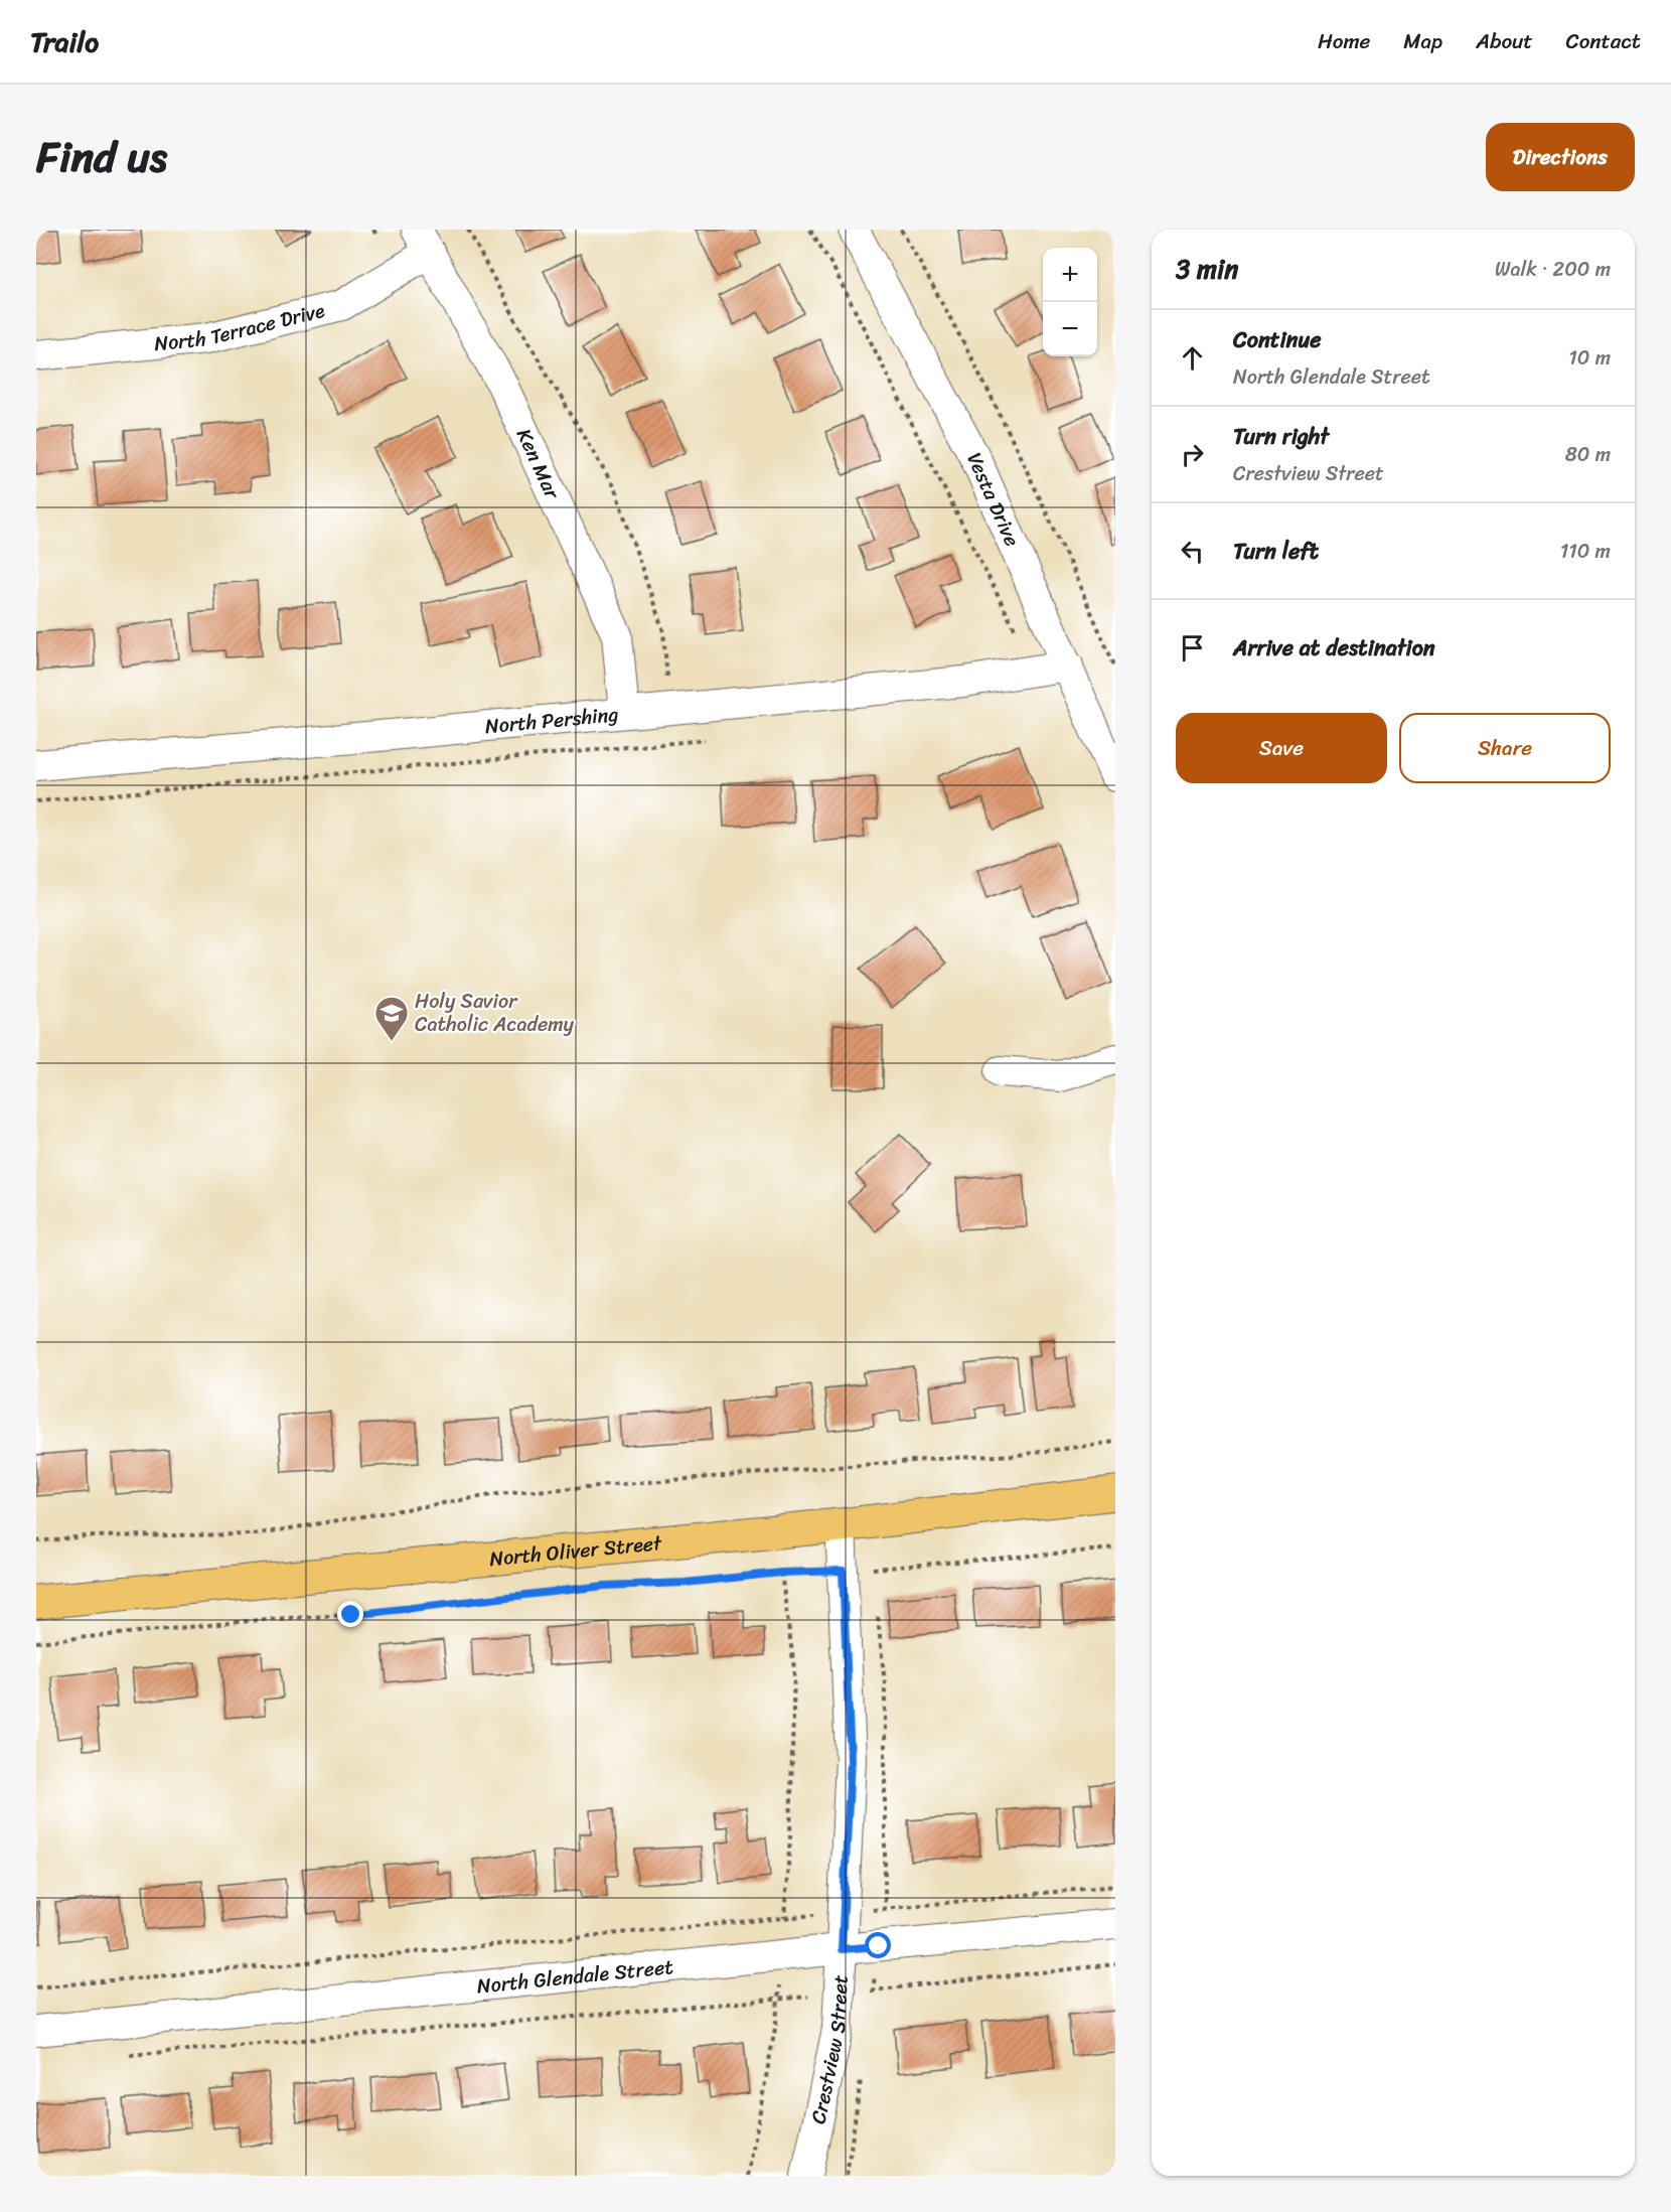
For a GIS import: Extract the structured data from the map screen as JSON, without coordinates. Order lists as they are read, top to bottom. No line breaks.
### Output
{"streets":{"main road":["North Oliver Street"],"street":["North Terrace Drive","Ken Mar","Vesta Drive","North Pershing","North Glendale Street","Crestview Street"]},"crossings":[["North Terrace Drive","Ken Mar"],["Ken Mar","North Pershing"],["Vesta Drive","North Pershing"],["North Oliver Street","Crestview Street"],["North Glendale Street","Crestview Street"]],"places":{"school or university":["Holy Savior Catholic Academy"]},"page":{"header":"Trailo","nav":["Home","Map","About","Contact"],"title":"Find us","buttons":["Directions",["Save","Share"]],"heading":["3 min","Walk · 200 m"],"map_buttons":["+","−"],"list":[["Continue","North Glendale Street","10 m"],["Turn right","Crestview Street","80 m"],["Turn left","110 m"],"Arrive at destination"]}}
